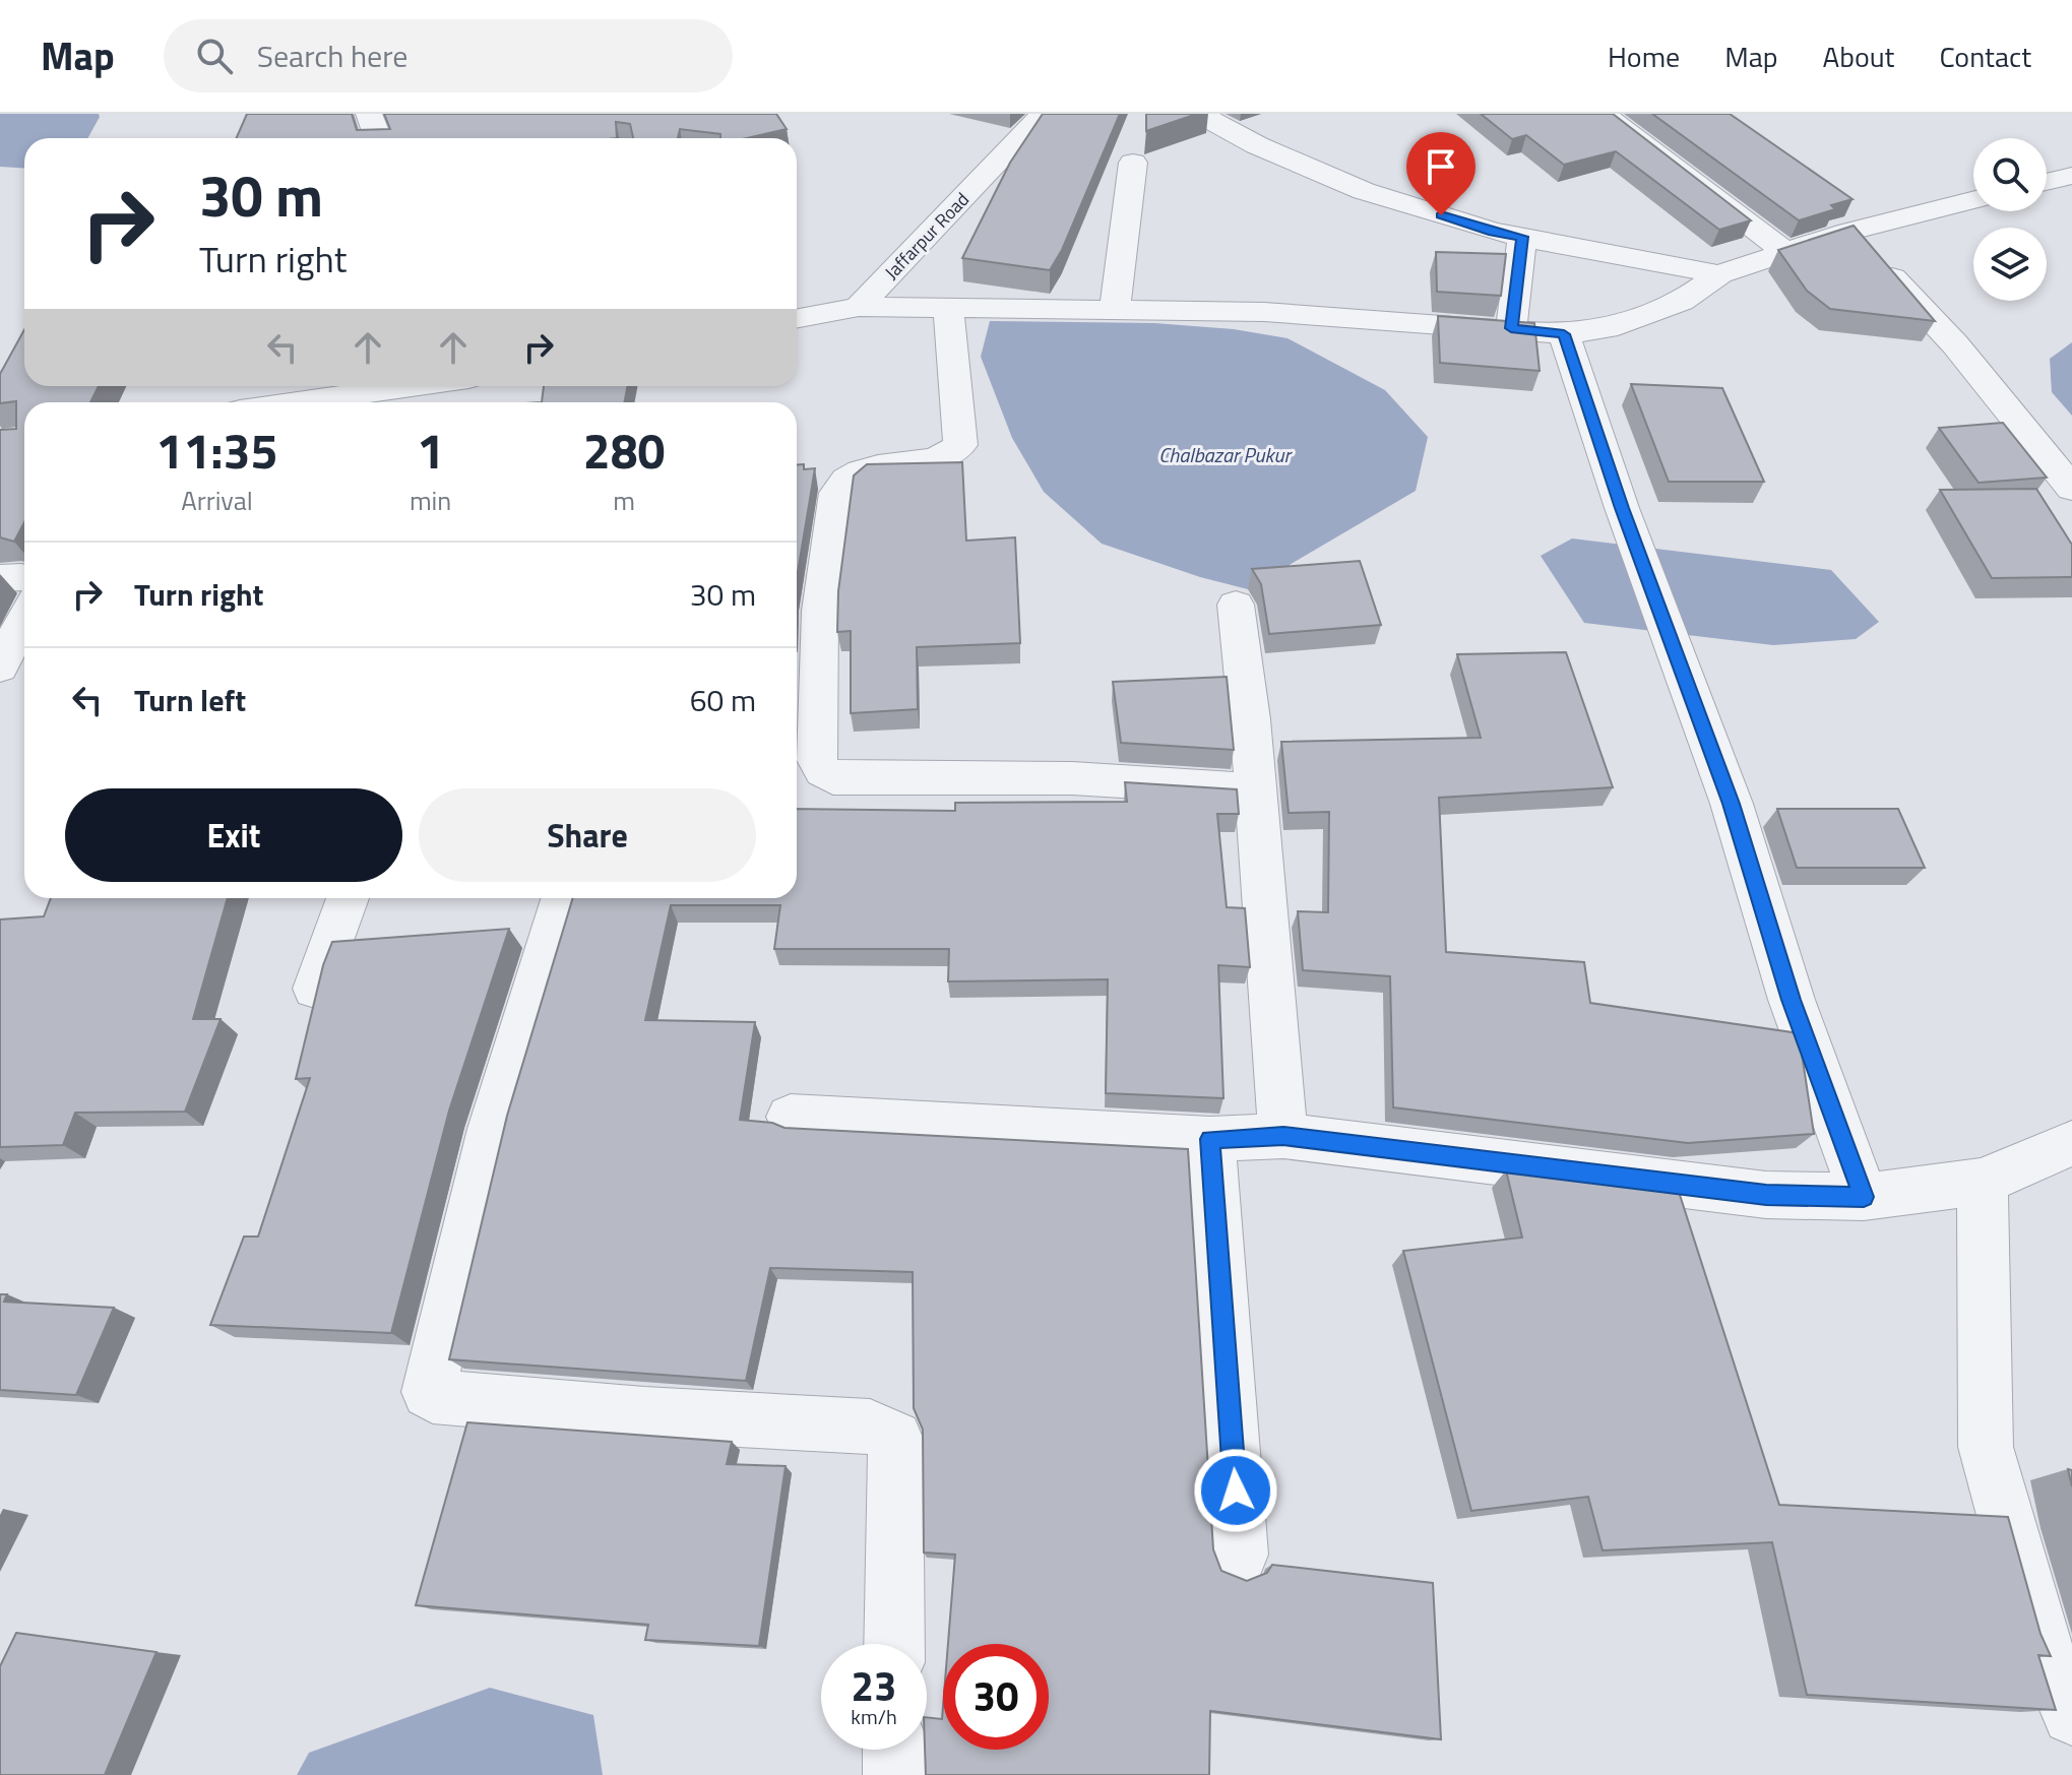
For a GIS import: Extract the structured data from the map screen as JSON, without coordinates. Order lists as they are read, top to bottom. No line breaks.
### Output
{"streets":{"street":["Jaffarpur Road"]},"water":["Chalbazar Pukur"],"page":{"header":"Map","search":"Search here","nav":["Home","Map","About","Contact"],"turn":["30 m","Turn right"],"eta":["11:35","Arrival","1","min","280","m"],"list":[{"name":"Turn right","value":"30 m"},{"name":"Turn left","value":"60 m"}],"buttons":["Exit","Share"],"speed":"23 km/h","limit":"30"}}
